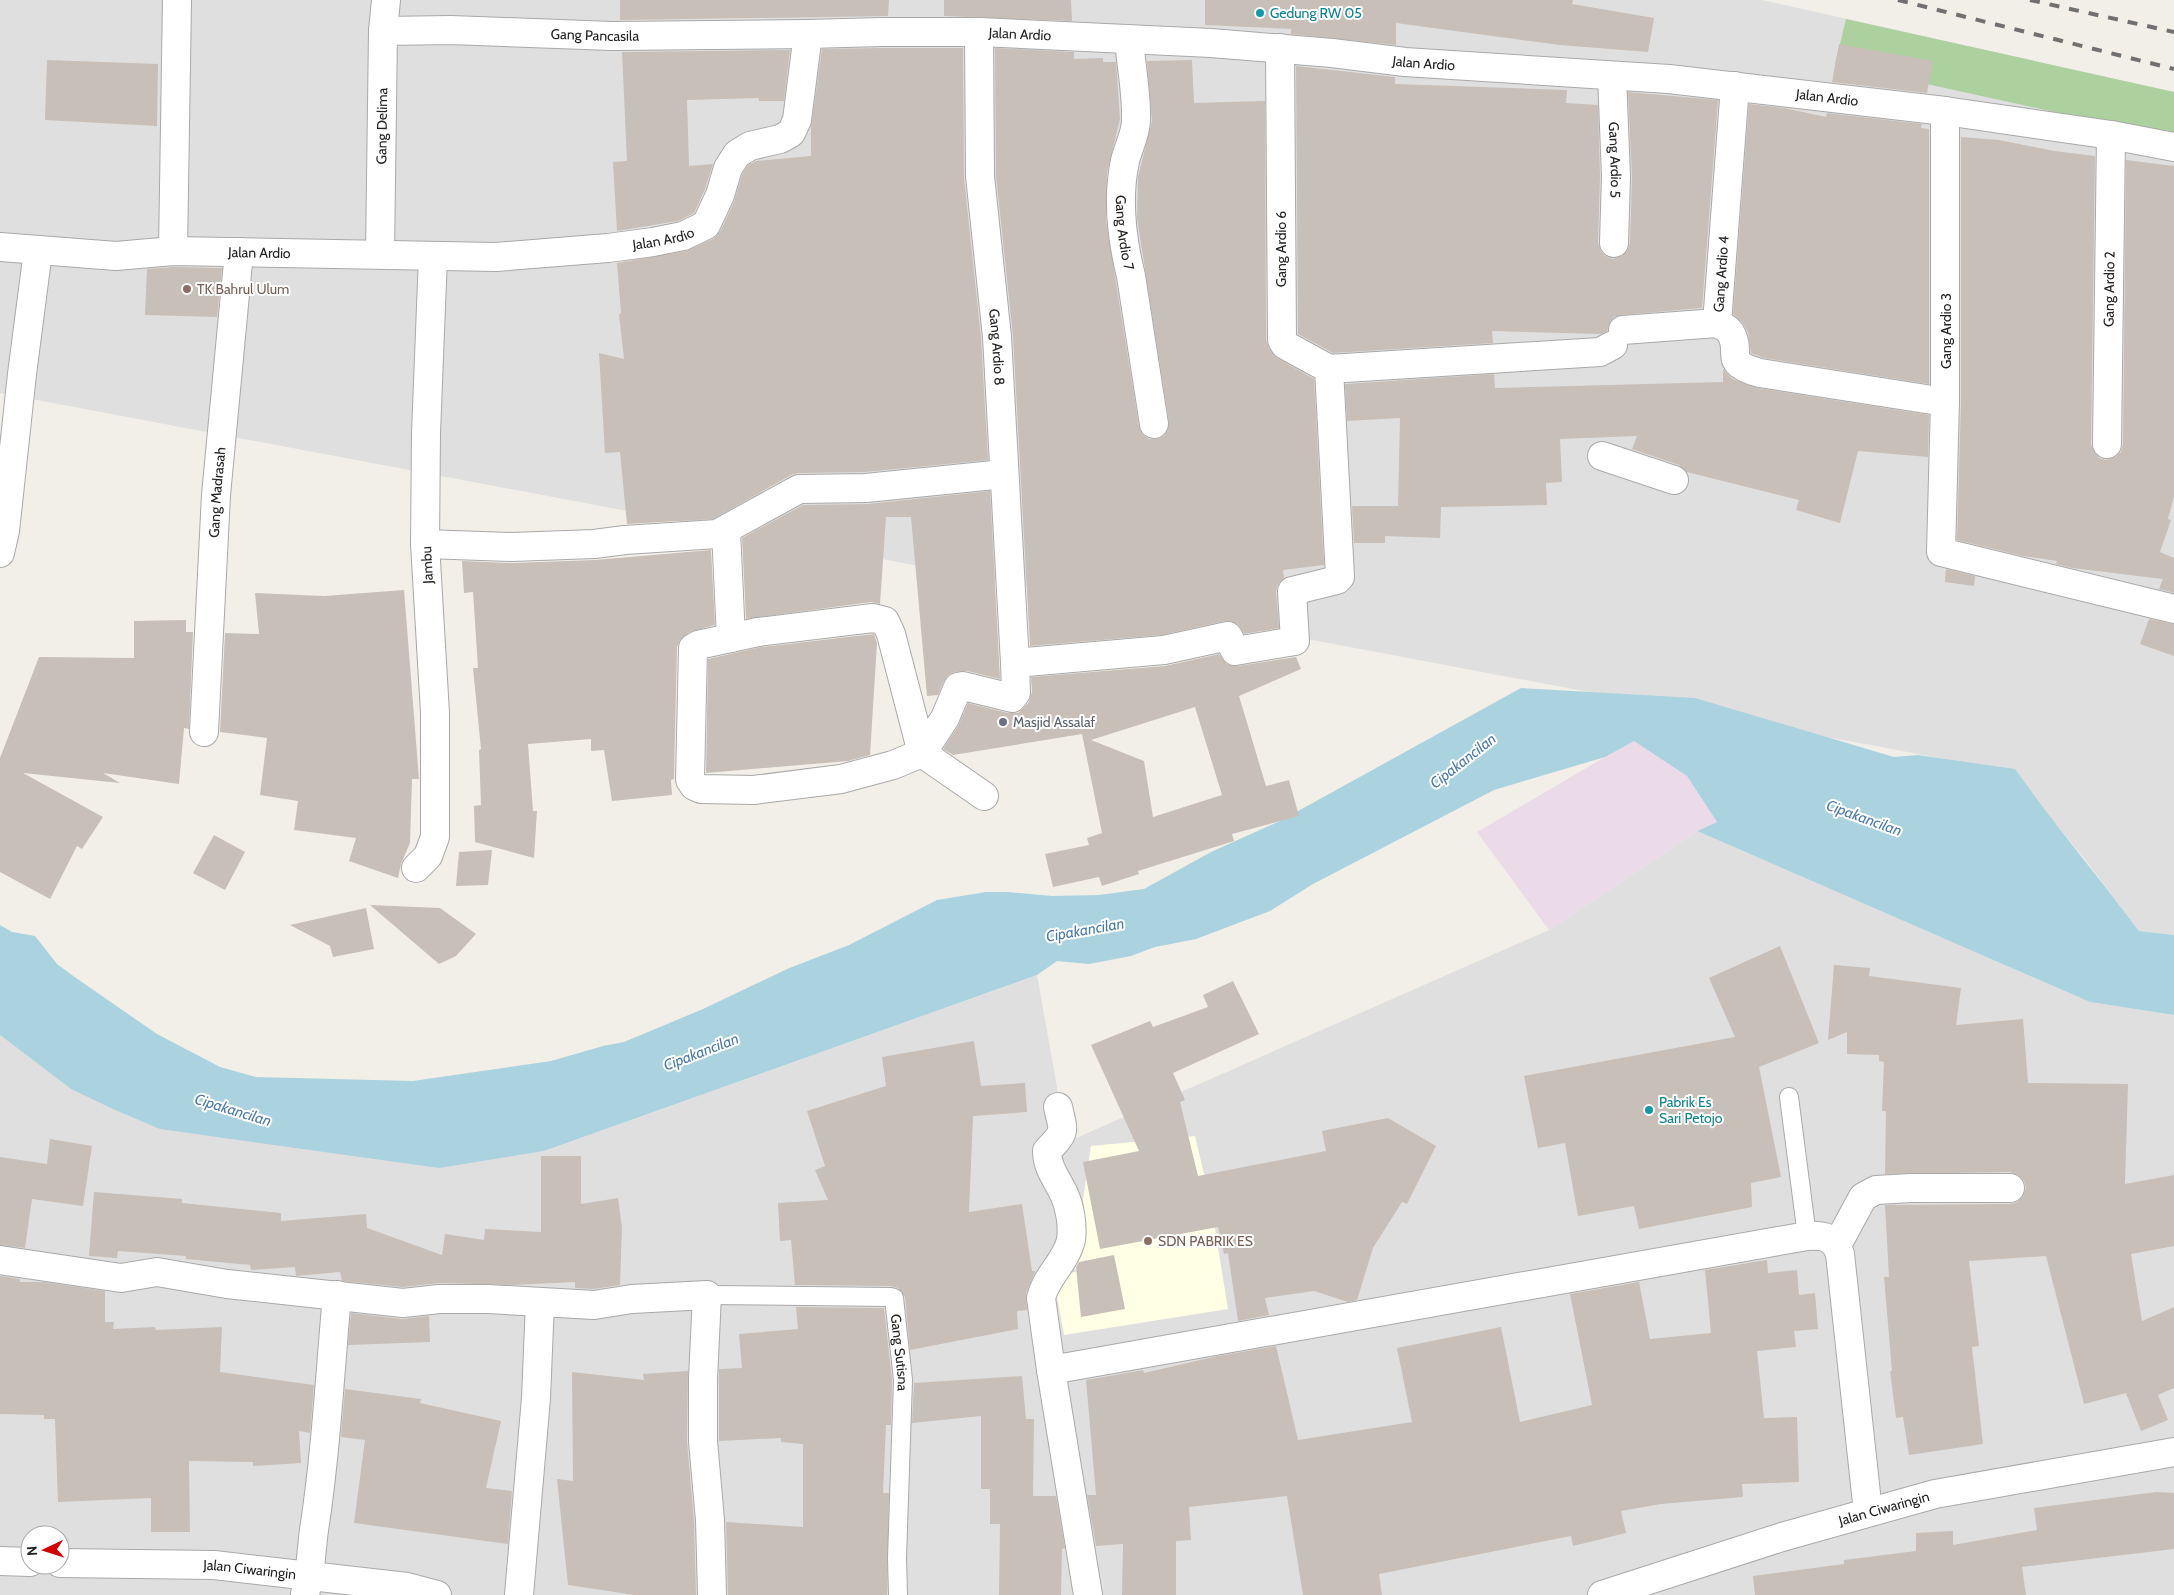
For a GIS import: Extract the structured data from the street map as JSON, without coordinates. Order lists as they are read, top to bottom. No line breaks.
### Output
{"streets":{"street":["Jalan Ardio","Gang Pancasila","Gang Delima","Gang Ardio 5","Gang Ardio 7","Gang Ardio 6","Gang Ardio 4","Gang Ardio 2","Gang Ardio 3","Gang Ardio 8","Gang Madrasah","Jambu","Jalan Ciwaringin"],"lane":["Gang Sutisna"]},"crossings":[["Jalan Ardio","Gang Pancasila"],["Jalan Ardio","Gang Delima"],["Jalan Ardio","Gang Ardio 5"],["Jalan Ardio","Gang Ardio 7"],["Jalan Ardio","Gang Ardio 6"],["Jalan Ardio","Gang Ardio 4"],["Jalan Ardio","Gang Ardio 2"],["Jalan Ardio","Gang Ardio 3"],["Jalan Ardio","Gang Ardio 8"],["Jalan Ardio","Gang Madrasah"],["Jalan Ardio","Jambu"],["Gang Pancasila","Gang Delima"],["Gang Ardio 4","Gang Ardio 3"]],"water":["Cipakancilan"],"places":["Gedung RW 05","TK Bahrul Ulum","Masjid Assalaf","Pabrik Es Sari Petojo","SDN PABRIK ES"],"north":"left"}
